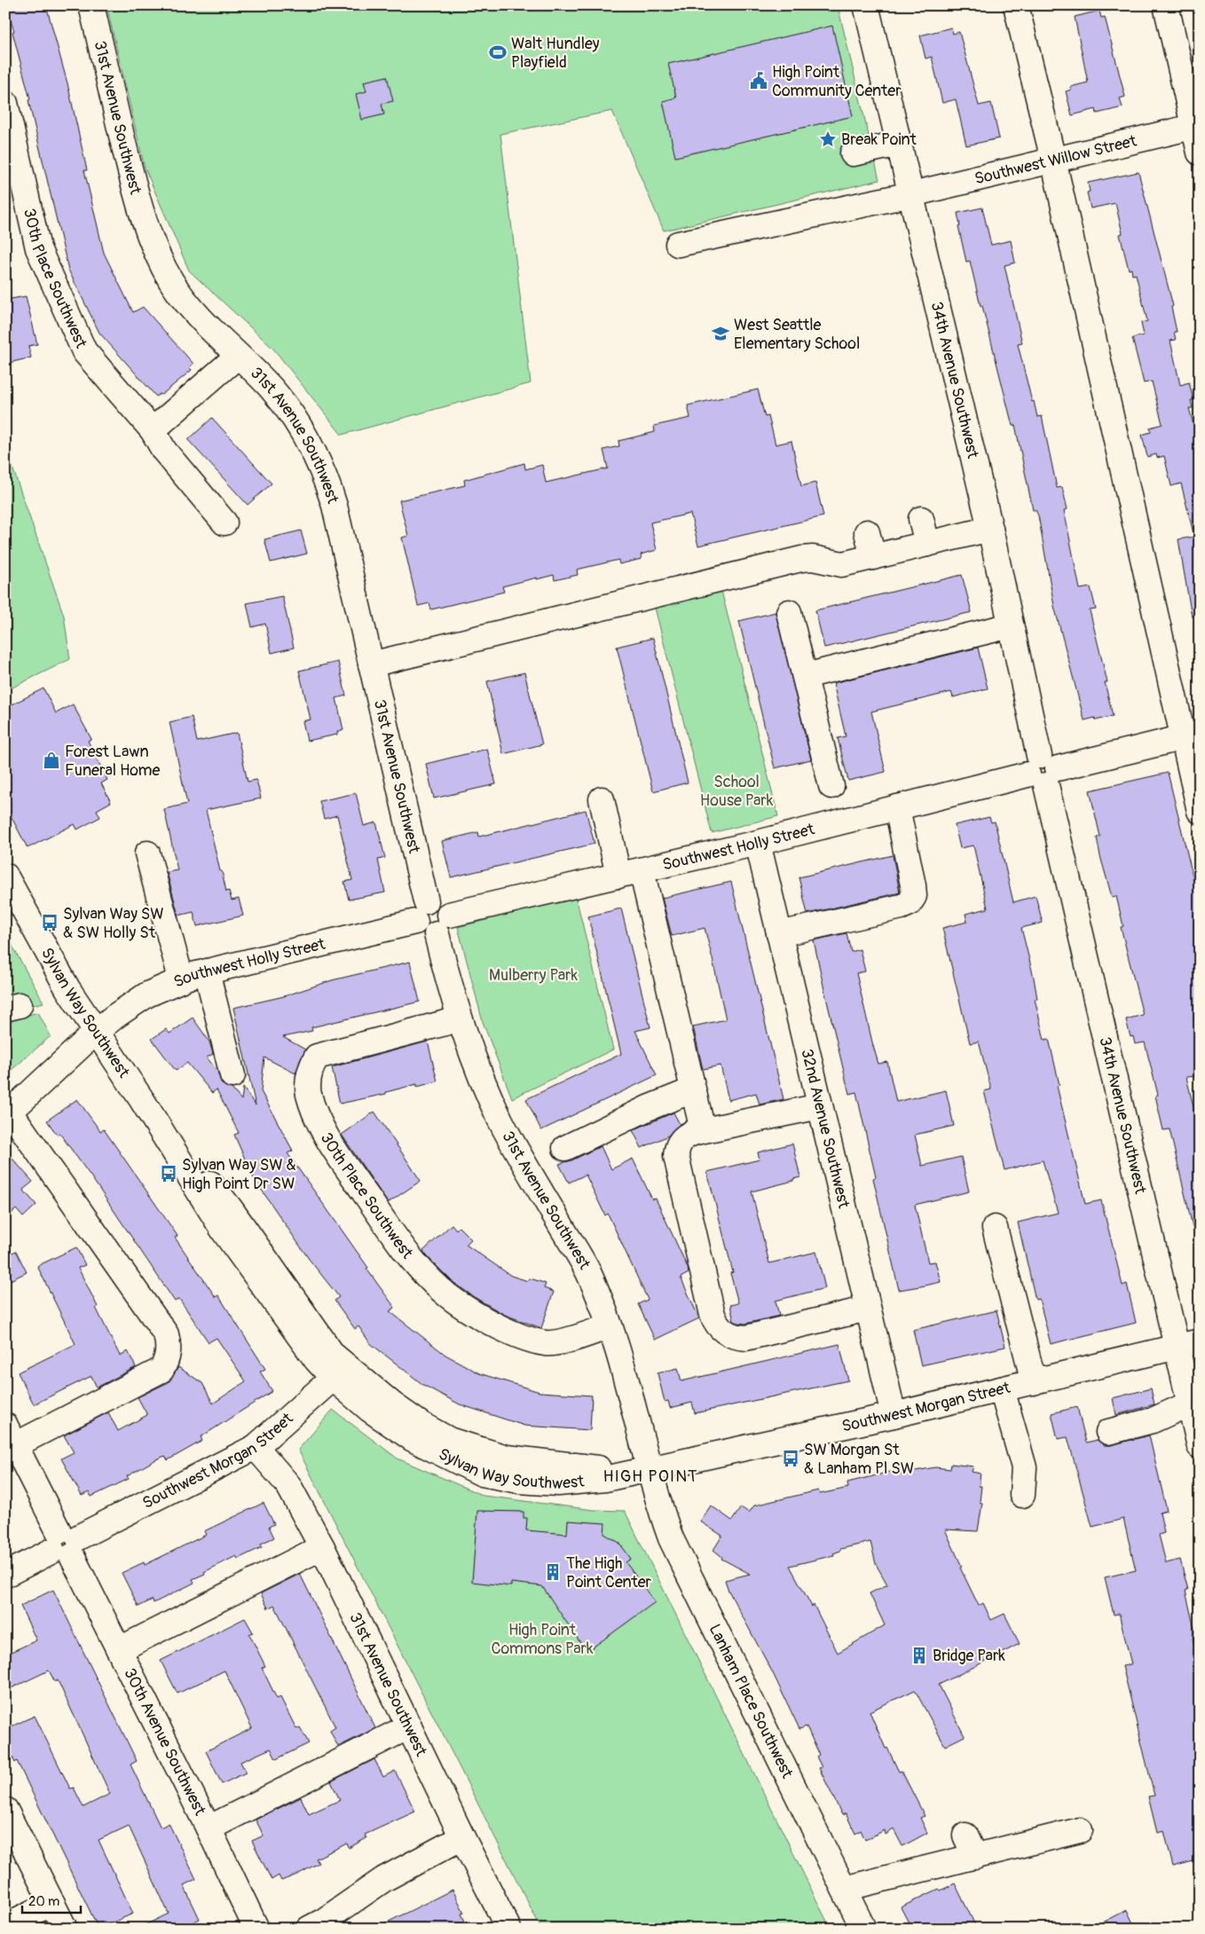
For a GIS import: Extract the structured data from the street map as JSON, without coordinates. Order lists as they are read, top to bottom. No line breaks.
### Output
{"streets":{"street":["31st Avenue Southwest","Southwest Willow Street","30th Place Southwest","34th Avenue Southwest","Southwest Holly Street","Sylvan Way Southwest","32nd Avenue Southwest","Southwest Morgan Street","Lanham Place Southwest","30th Avenue Southwest"]},"crossings":[["31st Avenue Southwest","30th Place Southwest"],["31st Avenue Southwest","Southwest Holly Street"],["31st Avenue Southwest","Sylvan Way Southwest"],["31st Avenue Southwest","Southwest Morgan Street"],["31st Avenue Southwest","Lanham Place Southwest"],["Southwest Willow Street","34th Avenue Southwest"],["34th Avenue Southwest","Southwest Holly Street"],["34th Avenue Southwest","Southwest Morgan Street"],["Southwest Holly Street","Sylvan Way Southwest"],["Southwest Holly Street","32nd Avenue Southwest"],["Sylvan Way Southwest","Southwest Morgan Street"],["Sylvan Way Southwest","Lanham Place Southwest"],["32nd Avenue Southwest","Southwest Morgan Street"],["Southwest Morgan Street","Lanham Place Southwest"],["Southwest Morgan Street","30th Avenue Southwest"]],"districts":["HIGH POINT"],"parks":["School House Park","Mulberry Park","High Point Commons Park"],"places":{"sports":["Walt Hundley Playfield"],"public building":["High Point Community Center"],"place":["Break Point"],"school or university":["West Seattle Elementary School"],"shop":["Forest Lawn Funeral Home"],"bus stop":["Sylvan Way SW & SW Holly St","Sylvan Way SW & High Point Dr SW","SW Morgan St & Lanham Pl SW"],"building":["The High Point Center","Bridge Park"]},"scale_bar":"20 m"}
